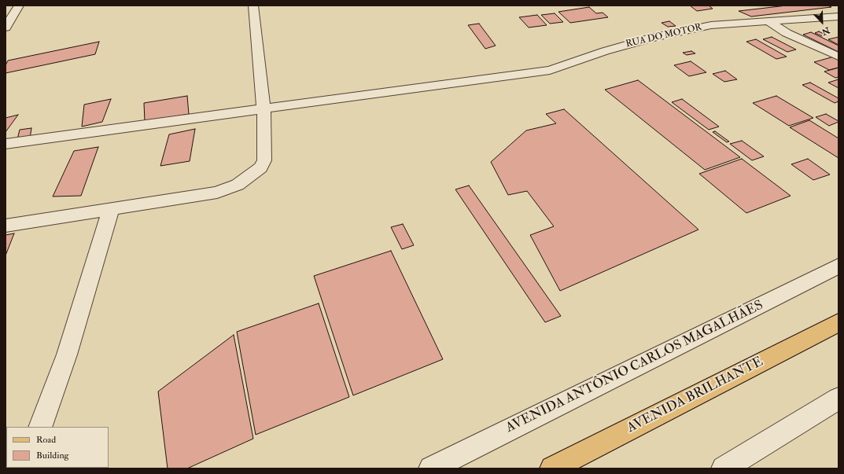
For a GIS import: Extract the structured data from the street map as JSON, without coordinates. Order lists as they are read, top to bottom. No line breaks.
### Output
{"streets":{"main road":["AVENIDA BRILHANTE"],"street":["RUA DO MOTOR","AVENIDA ANTÔNIO CARLOS MAGALHÃES"]},"legend":["Road","Building"],"north":"bottom right"}
